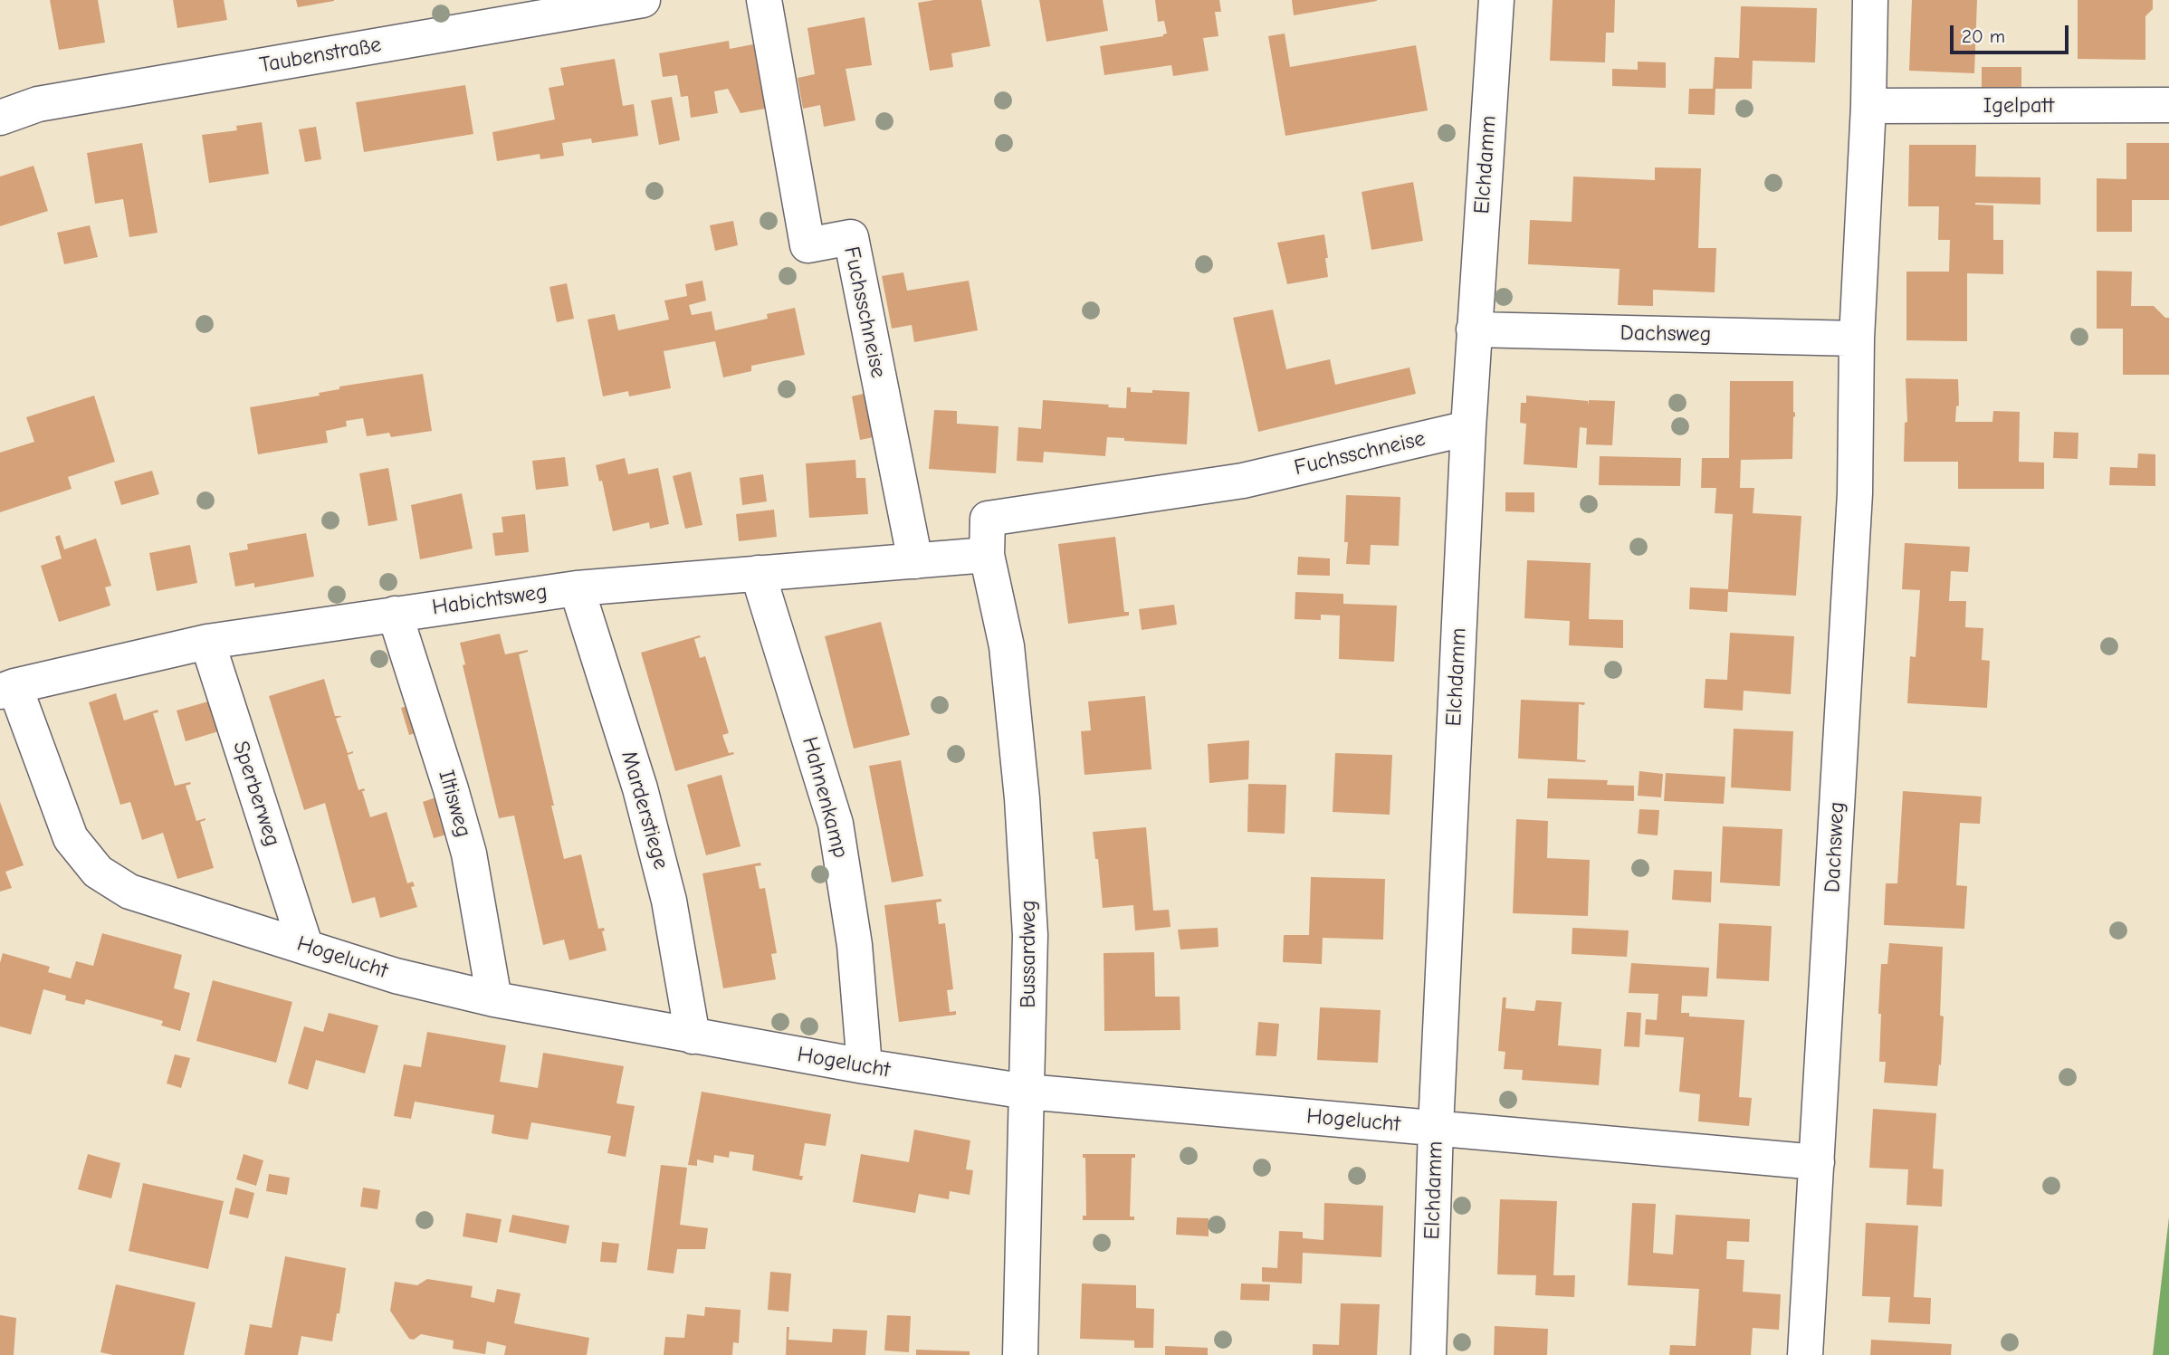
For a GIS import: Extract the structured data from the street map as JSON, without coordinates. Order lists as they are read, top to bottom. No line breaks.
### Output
{"streets":{"street":["Taubenstraße","Igelpatt","Elchdamm","Fuchsschneise","Dachsweg","Habichtsweg","Sperberweg","Hahnenkamp","Iltisweg","Marderstiege","Bussardweg","Hogelucht"]},"crossings":[["Igelpatt","Dachsweg"],["Elchdamm","Fuchsschneise"],["Elchdamm","Dachsweg"],["Elchdamm","Hogelucht"],["Fuchsschneise","Habichtsweg"],["Fuchsschneise","Bussardweg"],["Dachsweg","Hogelucht"],["Habichtsweg","Sperberweg"],["Habichtsweg","Hahnenkamp"],["Habichtsweg","Iltisweg"],["Habichtsweg","Marderstiege"],["Habichtsweg","Bussardweg"],["Habichtsweg","Hogelucht"],["Sperberweg","Hogelucht"],["Hahnenkamp","Hogelucht"],["Iltisweg","Hogelucht"],["Marderstiege","Hogelucht"],["Bussardweg","Hogelucht"]],"scale_bar":"20 m"}
